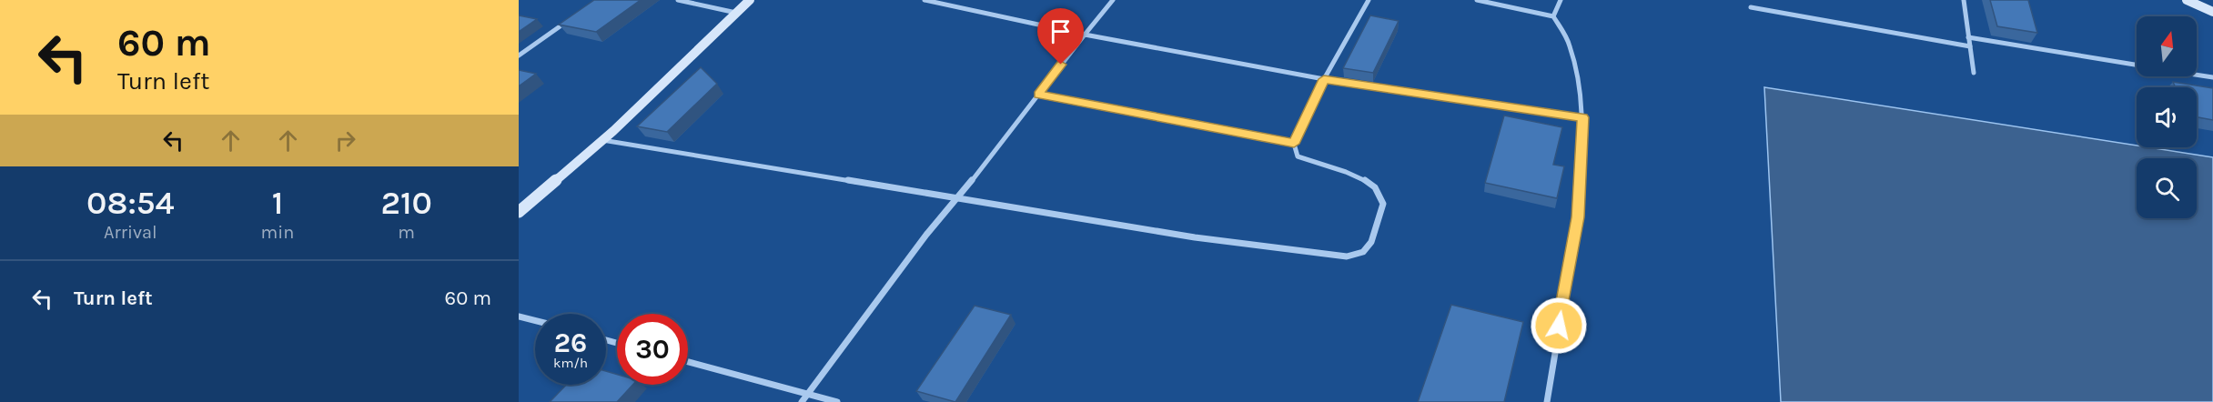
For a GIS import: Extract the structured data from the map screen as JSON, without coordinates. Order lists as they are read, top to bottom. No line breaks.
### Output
{"north":"top","page":{"turn":["60 m","Turn left"],"eta":["08:54","Arrival","1","min","210","m"],"list":[{"name":"Turn left","value":"60 m"}],"speed":"26 km/h","limit":"30"}}
